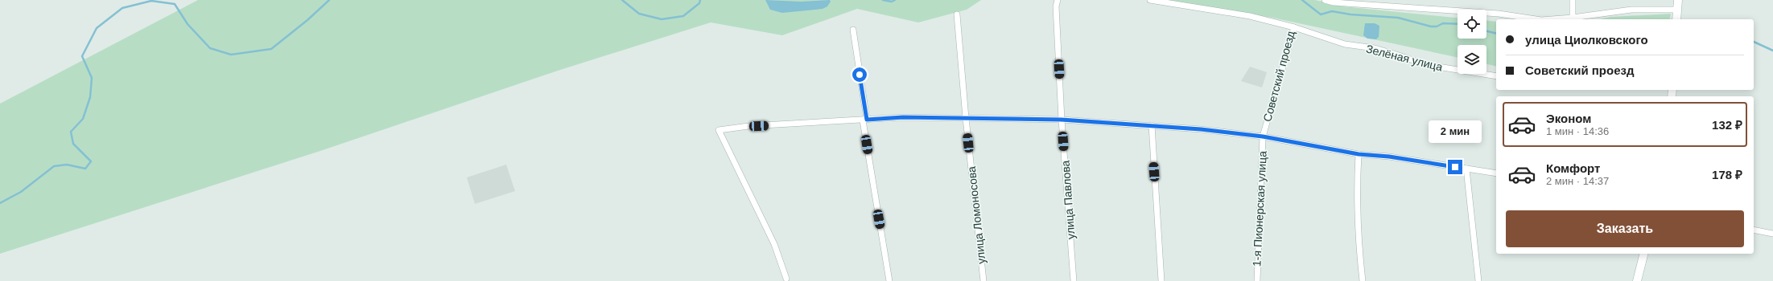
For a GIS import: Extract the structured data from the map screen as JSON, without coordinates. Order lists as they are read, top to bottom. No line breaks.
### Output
{"streets":{"street":["Зелёная улица","Советский проезд","улица Павлова","1-я Пионерская улица","улица Ломоносова"]},"crossings":[["Зелёная улица","Советский проезд"],["Советский проезд","улица Павлова"],["Советский проезд","1-я Пионерская улица"],["Советский проезд","улица Ломоносова"]],"page":{"banner":["улица Циолковского","Советский проезд"],"list":[{"name":"Эконом","note":"1 мин · 14:36","value":"132 ₽"},{"name":"Комфорт","note":"2 мин · 14:37","value":"178 ₽"}],"bubble":"2 мин","buttons":"Заказать"}}
